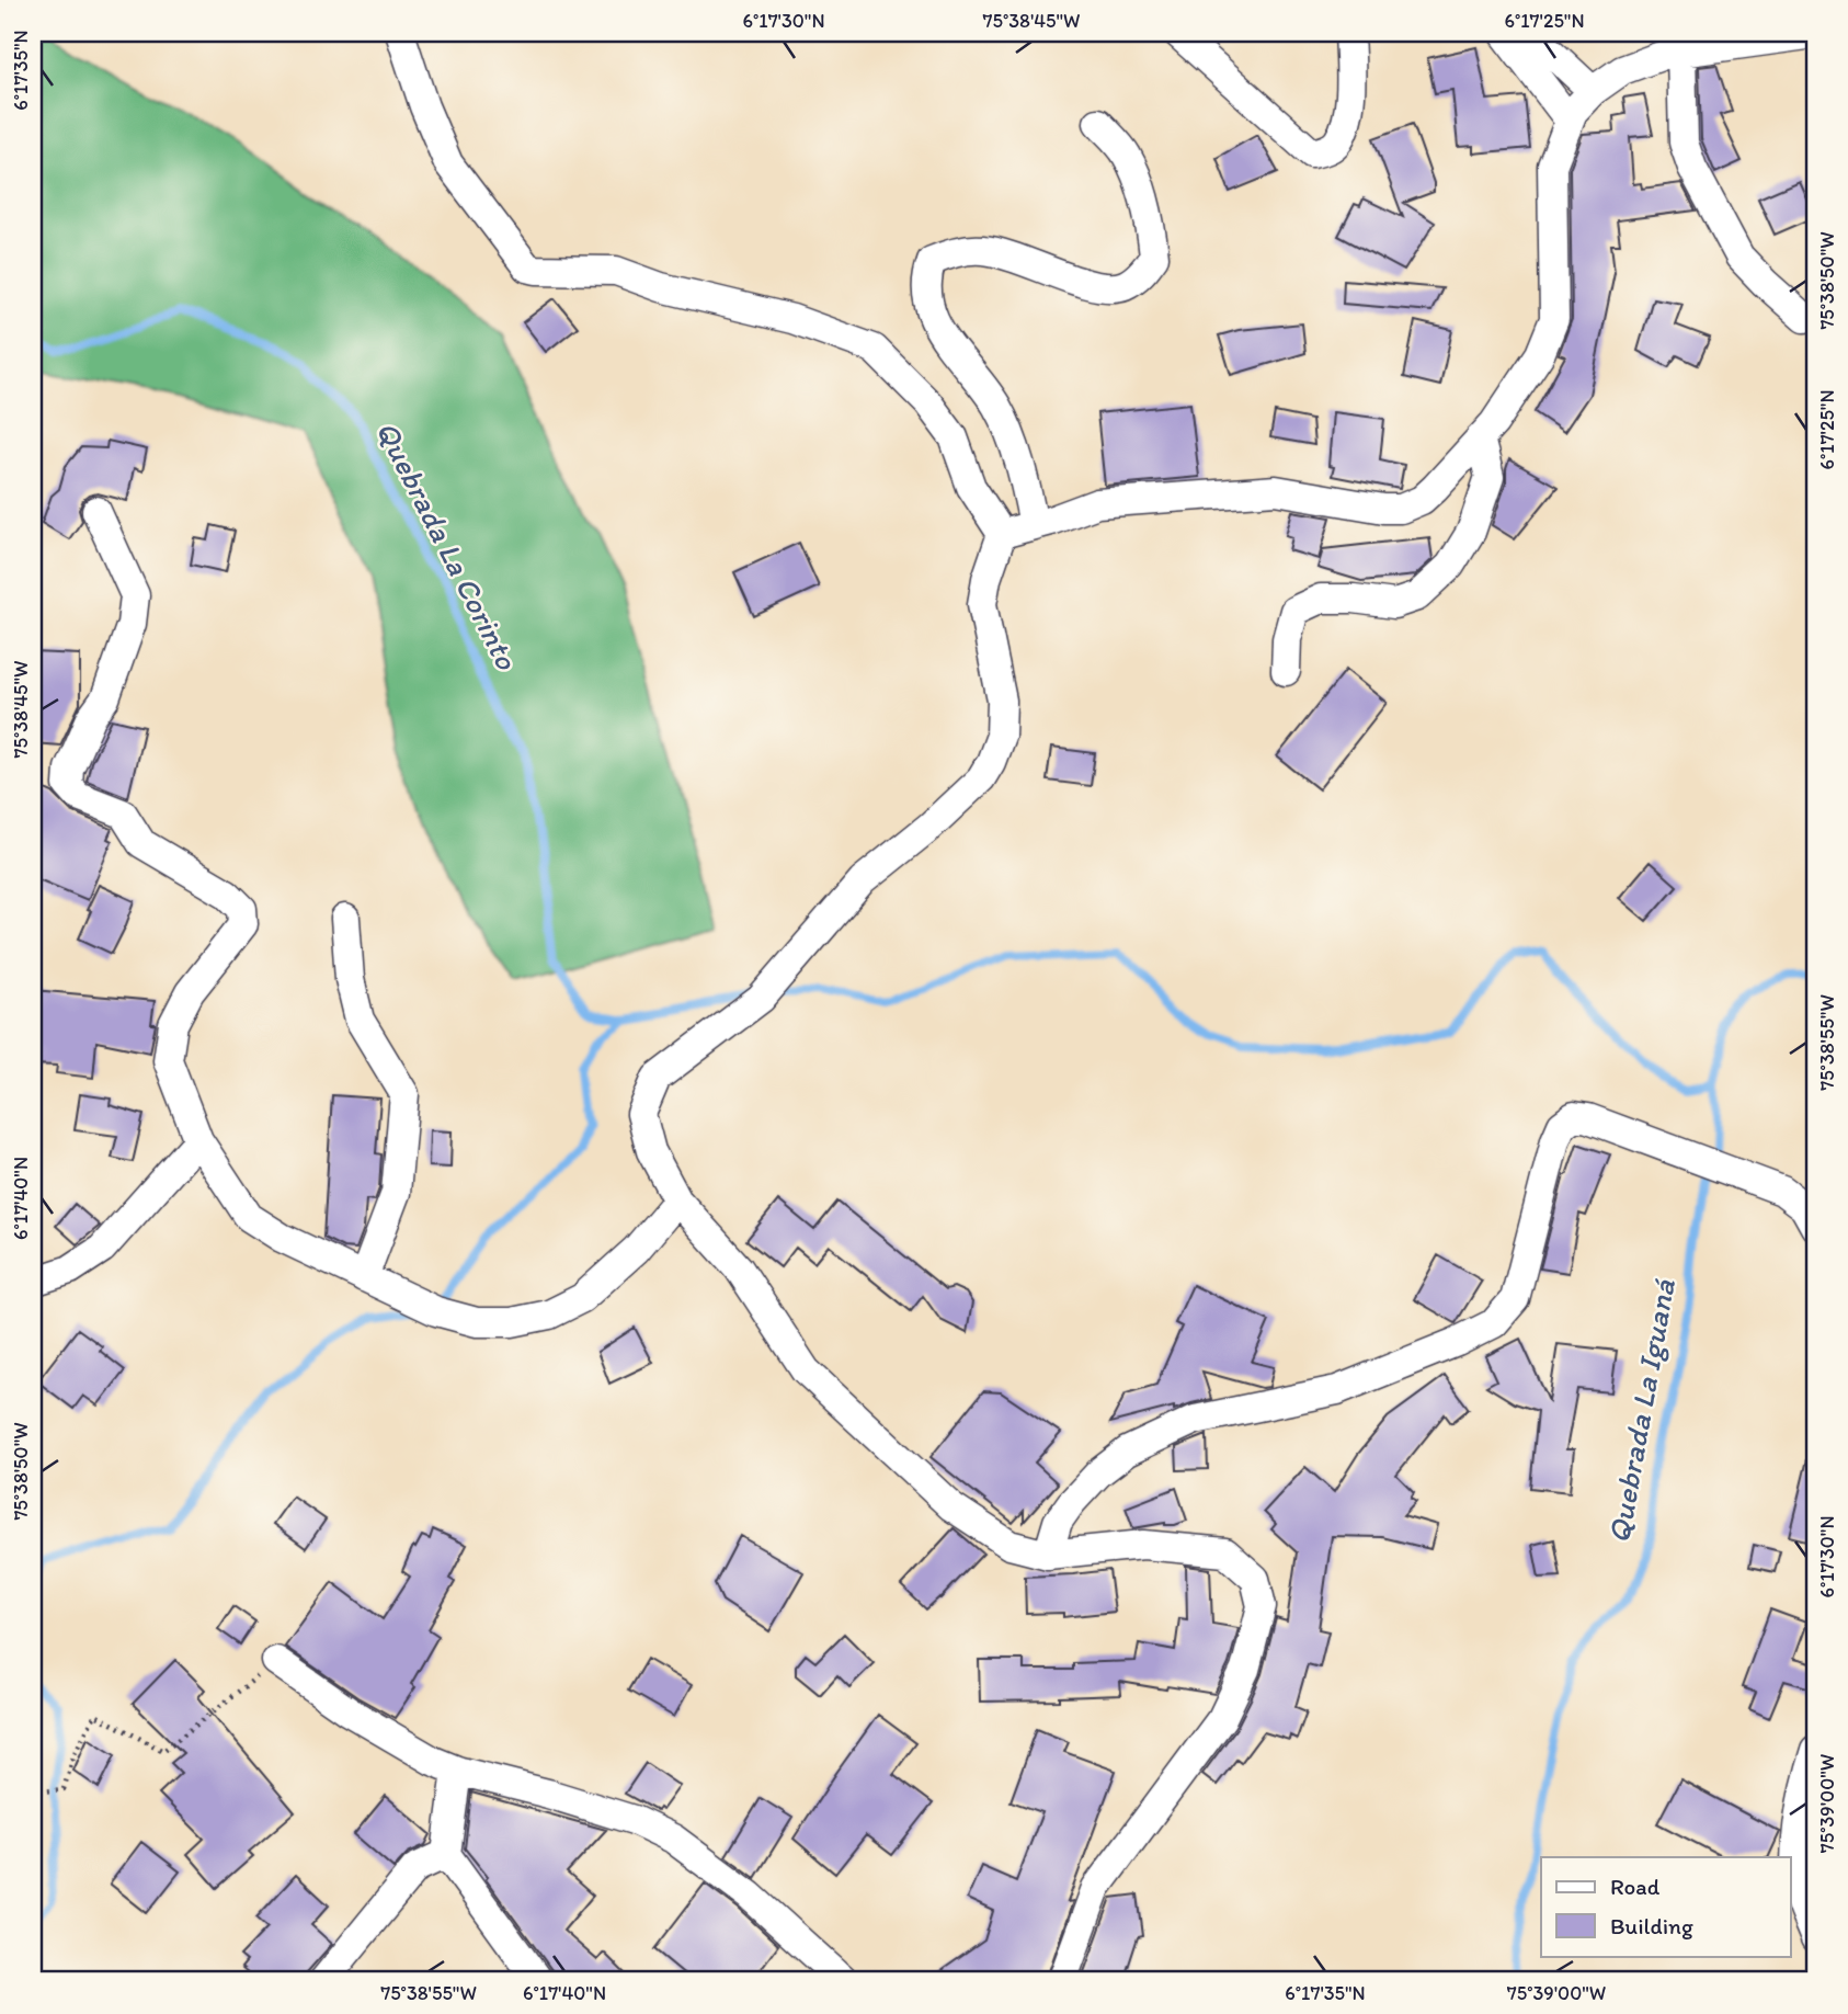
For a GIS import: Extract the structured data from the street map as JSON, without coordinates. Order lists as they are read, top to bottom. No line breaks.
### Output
{"water":["Quebrada La Corinto","Quebrada La Iguaná"],"legend":["Road","Building"],"coordinates":["6°17'30\"N","75°38'45\"W","6°17'25\"N","6°17'35\"N","75°38'50\"W","75°38'55\"W","6°17'40\"N","75°39'00\"W"]}
